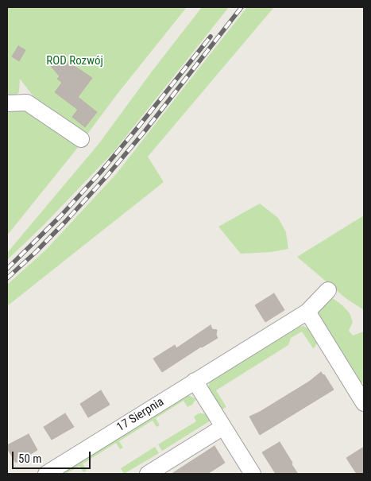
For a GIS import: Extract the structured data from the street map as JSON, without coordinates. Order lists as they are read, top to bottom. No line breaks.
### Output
{"streets":{"street":["17 Sierpnia"]},"parks":["ROD Rozwój"],"scale_bar":"50 m"}
